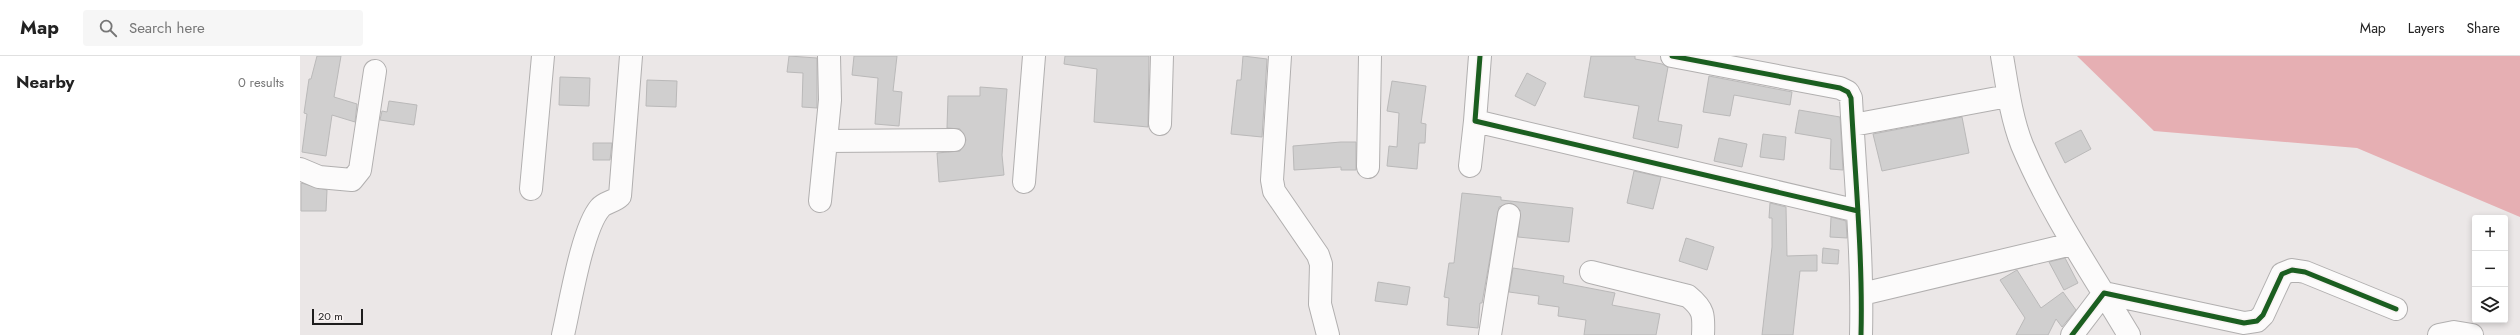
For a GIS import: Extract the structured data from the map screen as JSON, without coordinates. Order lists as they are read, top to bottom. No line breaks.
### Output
{"scale_bar":"20 m","page":{"header":"Map","search":"Search here","nav":["Map","Layers","Share"],"heading":["Nearby","0 results"],"map_buttons":["+","−"],"scale":"20 m"}}
